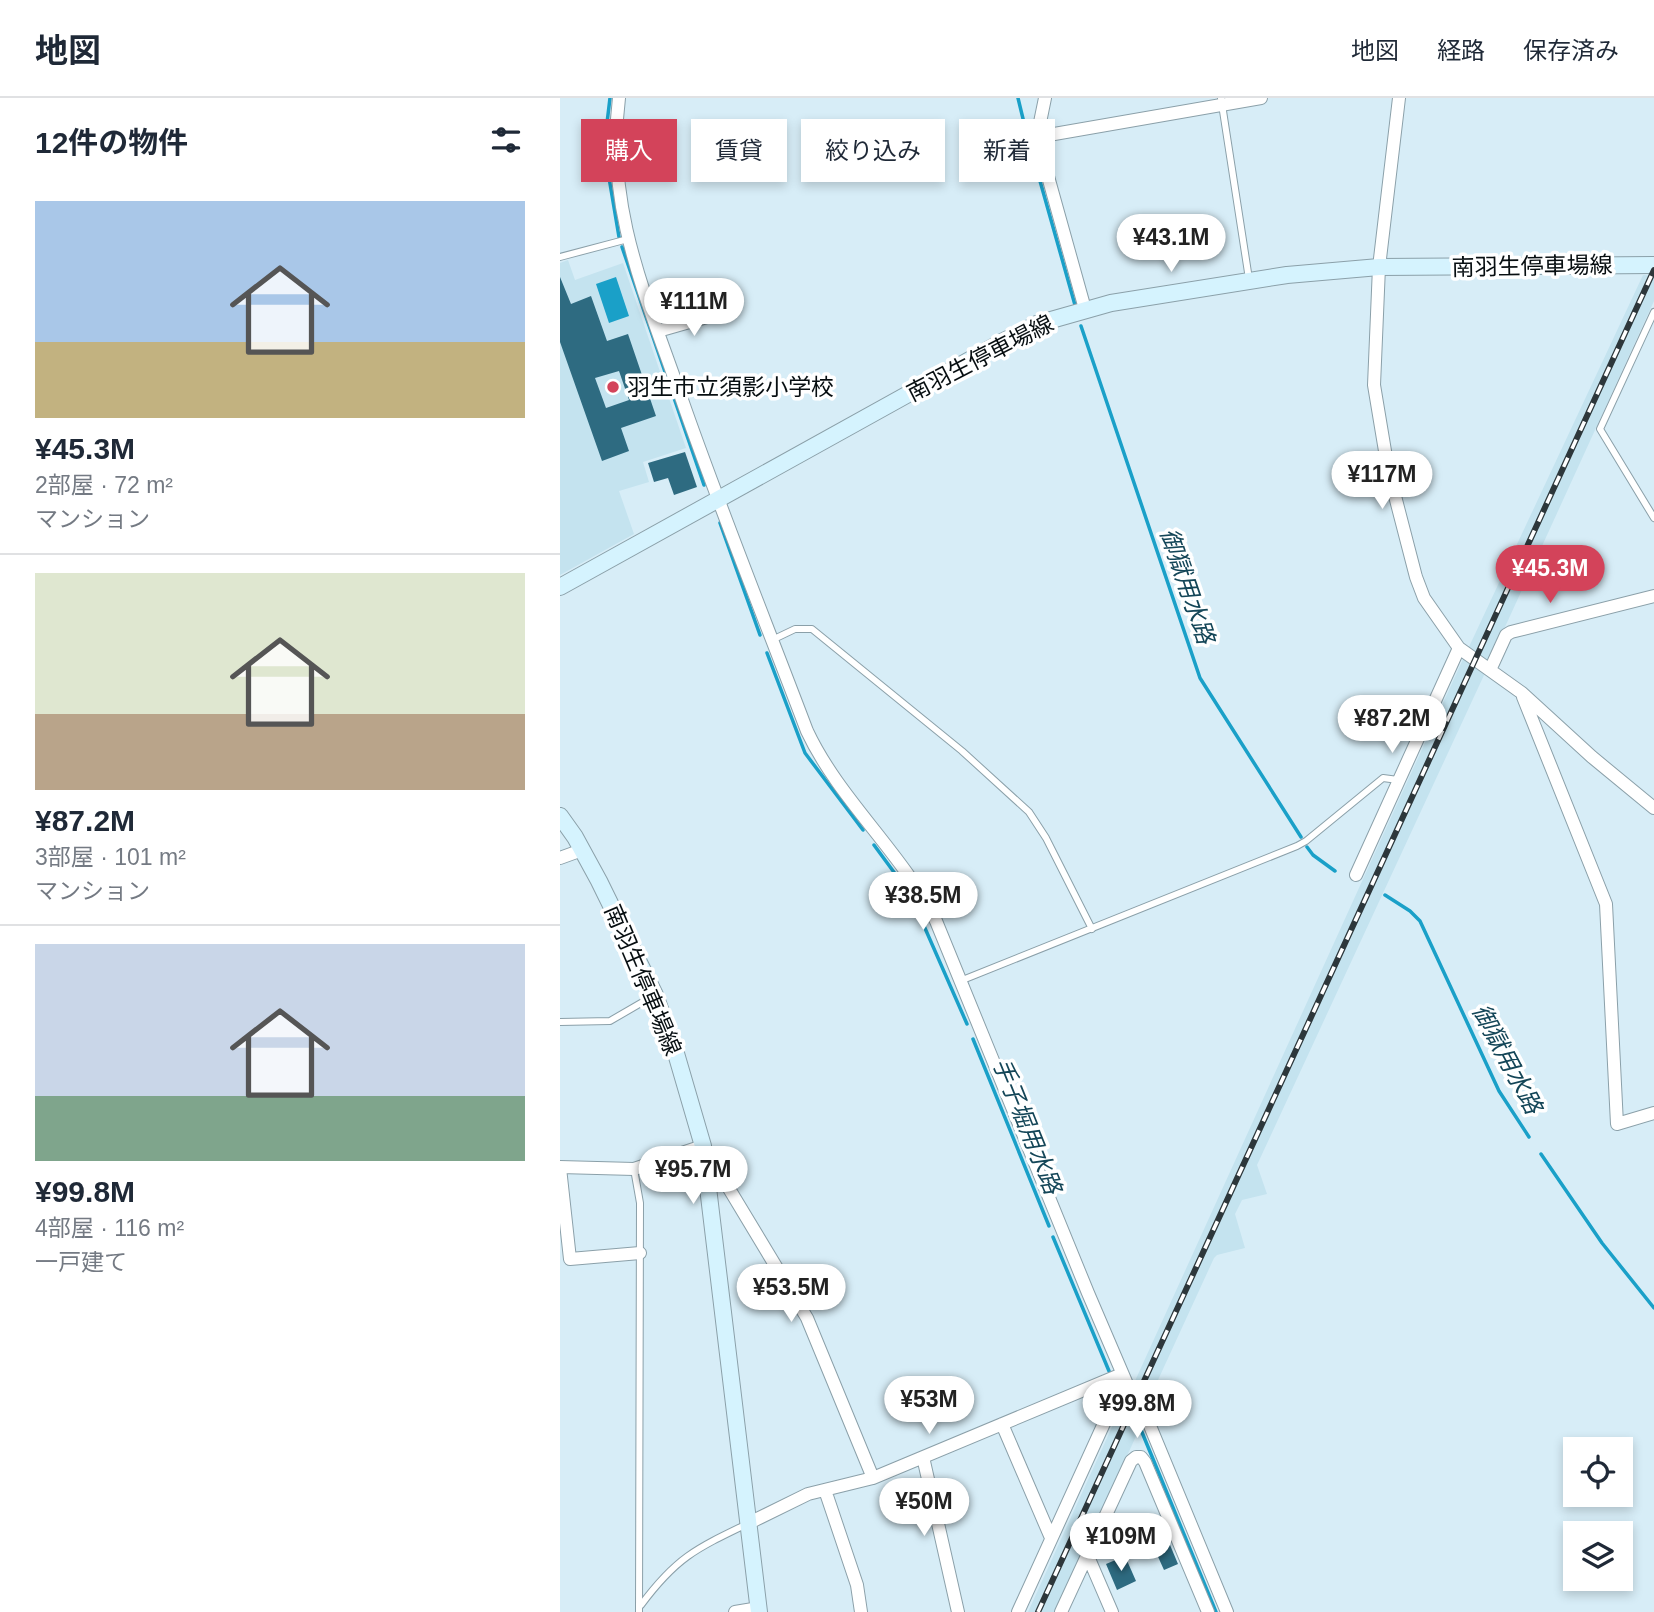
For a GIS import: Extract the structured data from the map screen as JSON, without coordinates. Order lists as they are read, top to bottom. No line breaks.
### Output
{"streets":{"main road":["南羽生停車場線"]},"water":["御獄用水路","手子堀用水路"],"places":["羽生市立須影小学校"],"page":{"header":"地図","nav":["地図","経路","保存済み"],"heading":"12件の物件","chip":["購入","賃貸","絞り込み","新着"],"list":[{"name":"¥45.3M","note":"2部屋 · 72 m² · マンション"},{"name":"¥87.2M","note":"3部屋 · 101 m² · マンション"},{"name":"¥99.8M","note":"4部屋 · 116 m² · 一戸建て"}],"price":["¥43.1M","¥111M","¥117M","¥45.3M","¥87.2M","¥38.5M","¥95.7M","¥53.5M","¥53M","¥99.8M","¥50M","¥109M"]}}
